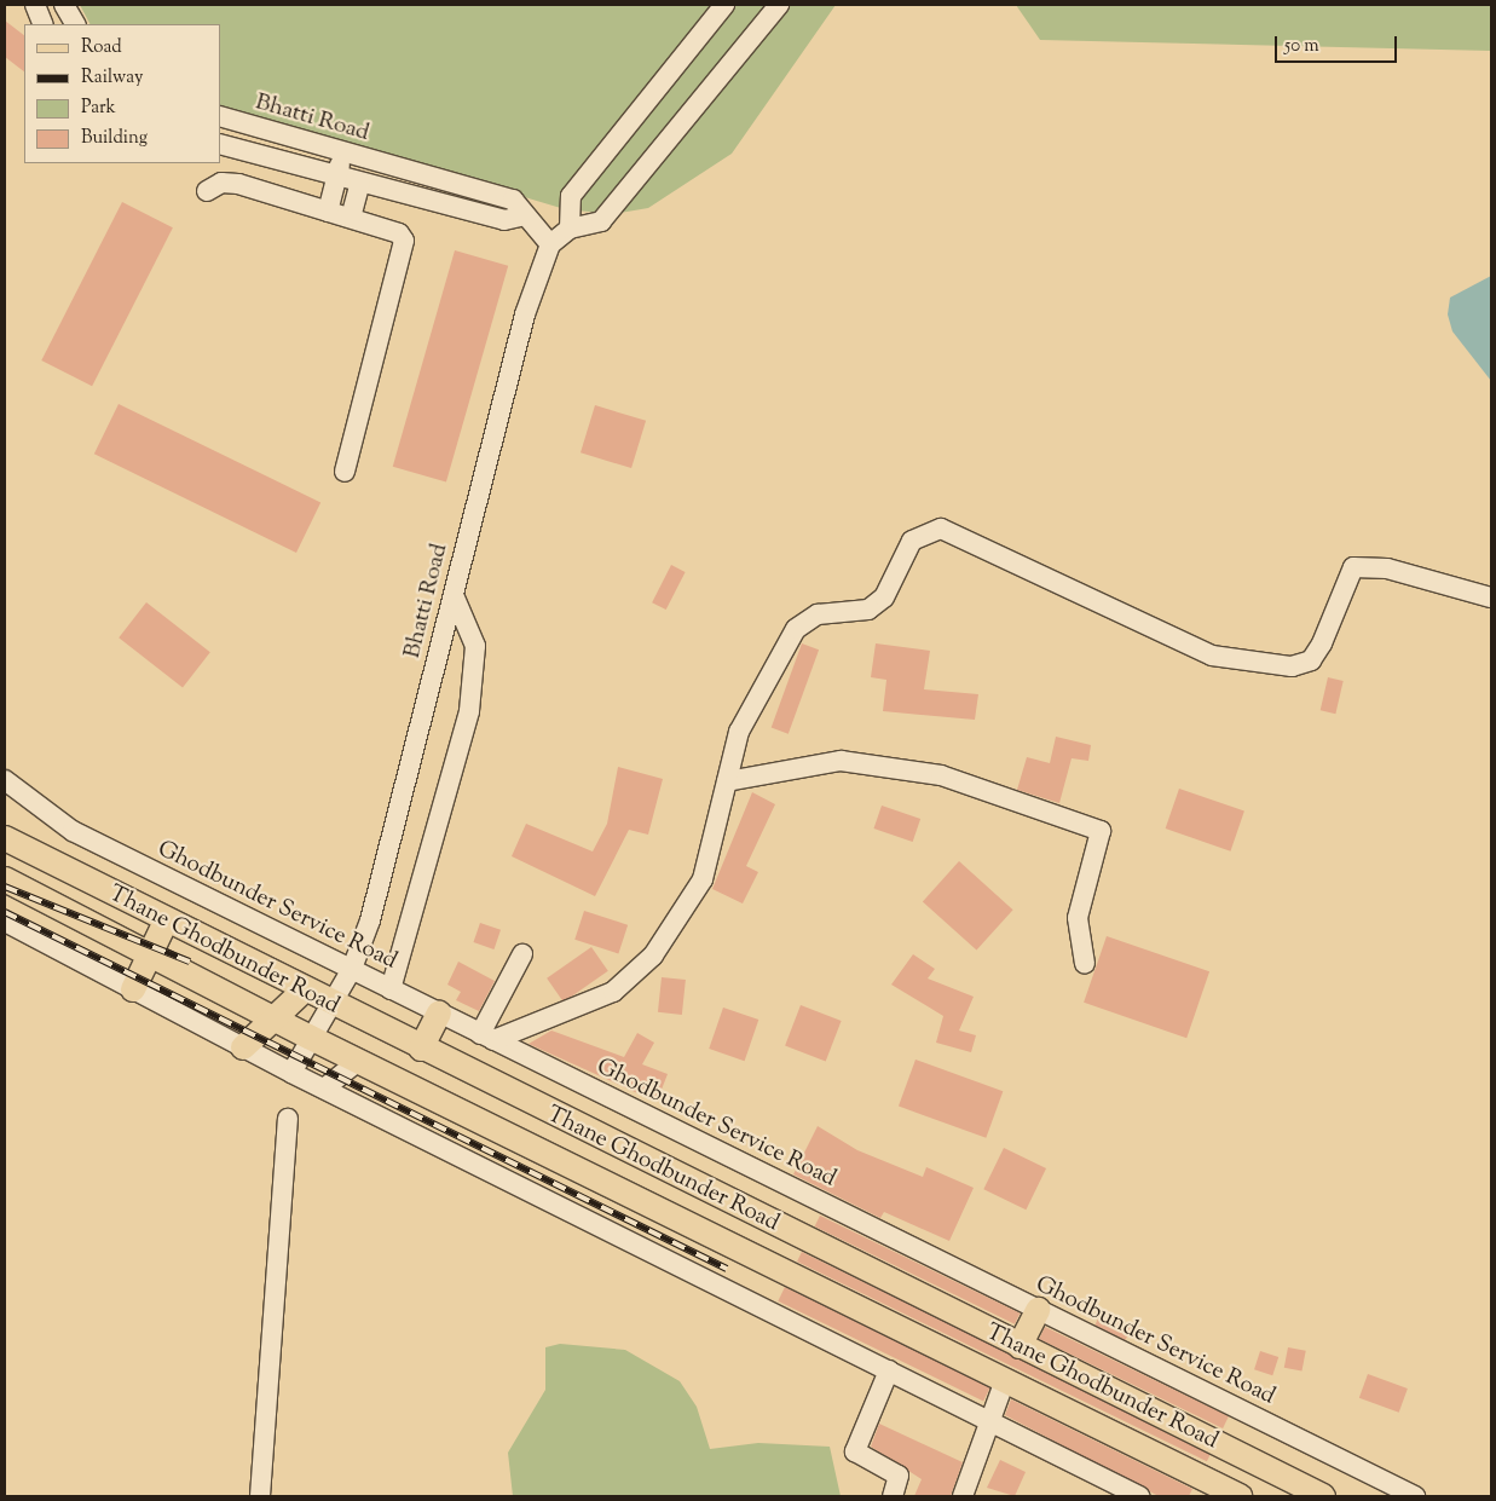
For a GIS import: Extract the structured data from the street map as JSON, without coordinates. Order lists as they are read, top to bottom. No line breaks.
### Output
{"streets":{"main road":["Thane Ghodbunder Road"],"street":["Bhatti Road","Ghodbunder Service Road"]},"crossings":[["Bhatti Road","Ghodbunder Service Road"],["Bhatti Road","Thane Ghodbunder Road"]],"legend":["Road","Railway","Park","Building"],"scale_bar":"50 m"}
